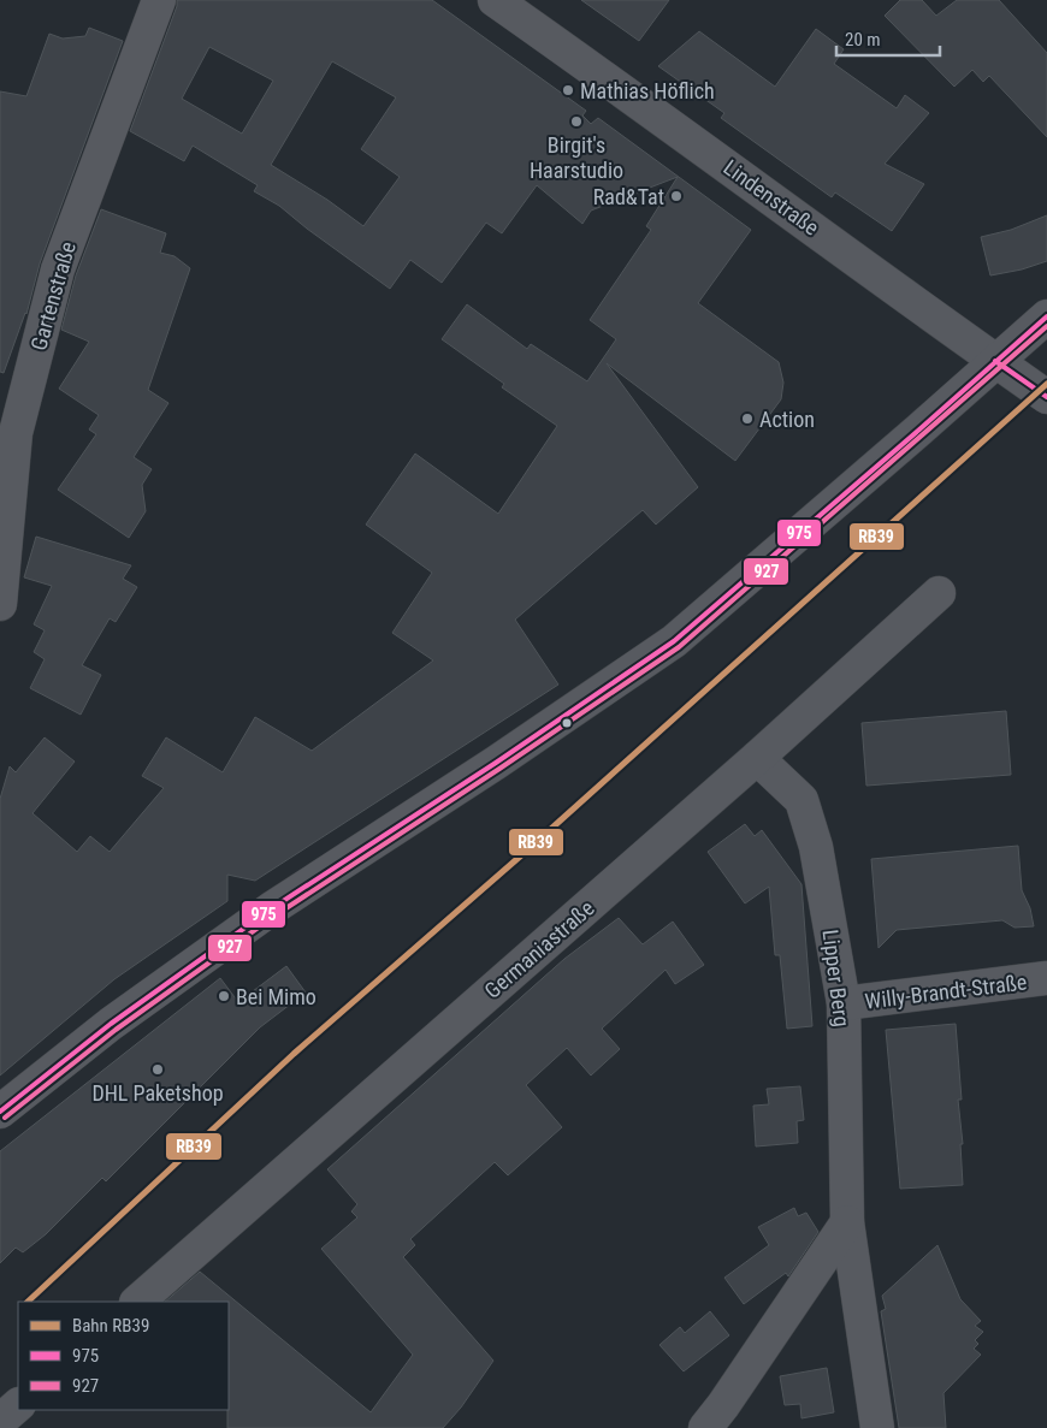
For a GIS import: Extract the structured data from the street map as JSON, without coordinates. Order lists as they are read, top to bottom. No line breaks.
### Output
{"streets":{"street":["Lindenstraße","Gartenstraße","Germaniastraße","Lipper Berg","Willy-Brandt-Straße"]},"crossings":[["Germaniastraße","Lipper Berg"],["Lipper Berg","Willy-Brandt-Straße"]],"places":["Mathias Höflich","Birgit's Haarstudio","Rad&Tat","Action","Bei Mimo","DHL Paketshop"],"lines":["transit line 975","transit line 927","rail line RB39"],"legend":["Bahn RB39","975","927"],"scale_bar":"20 m"}
